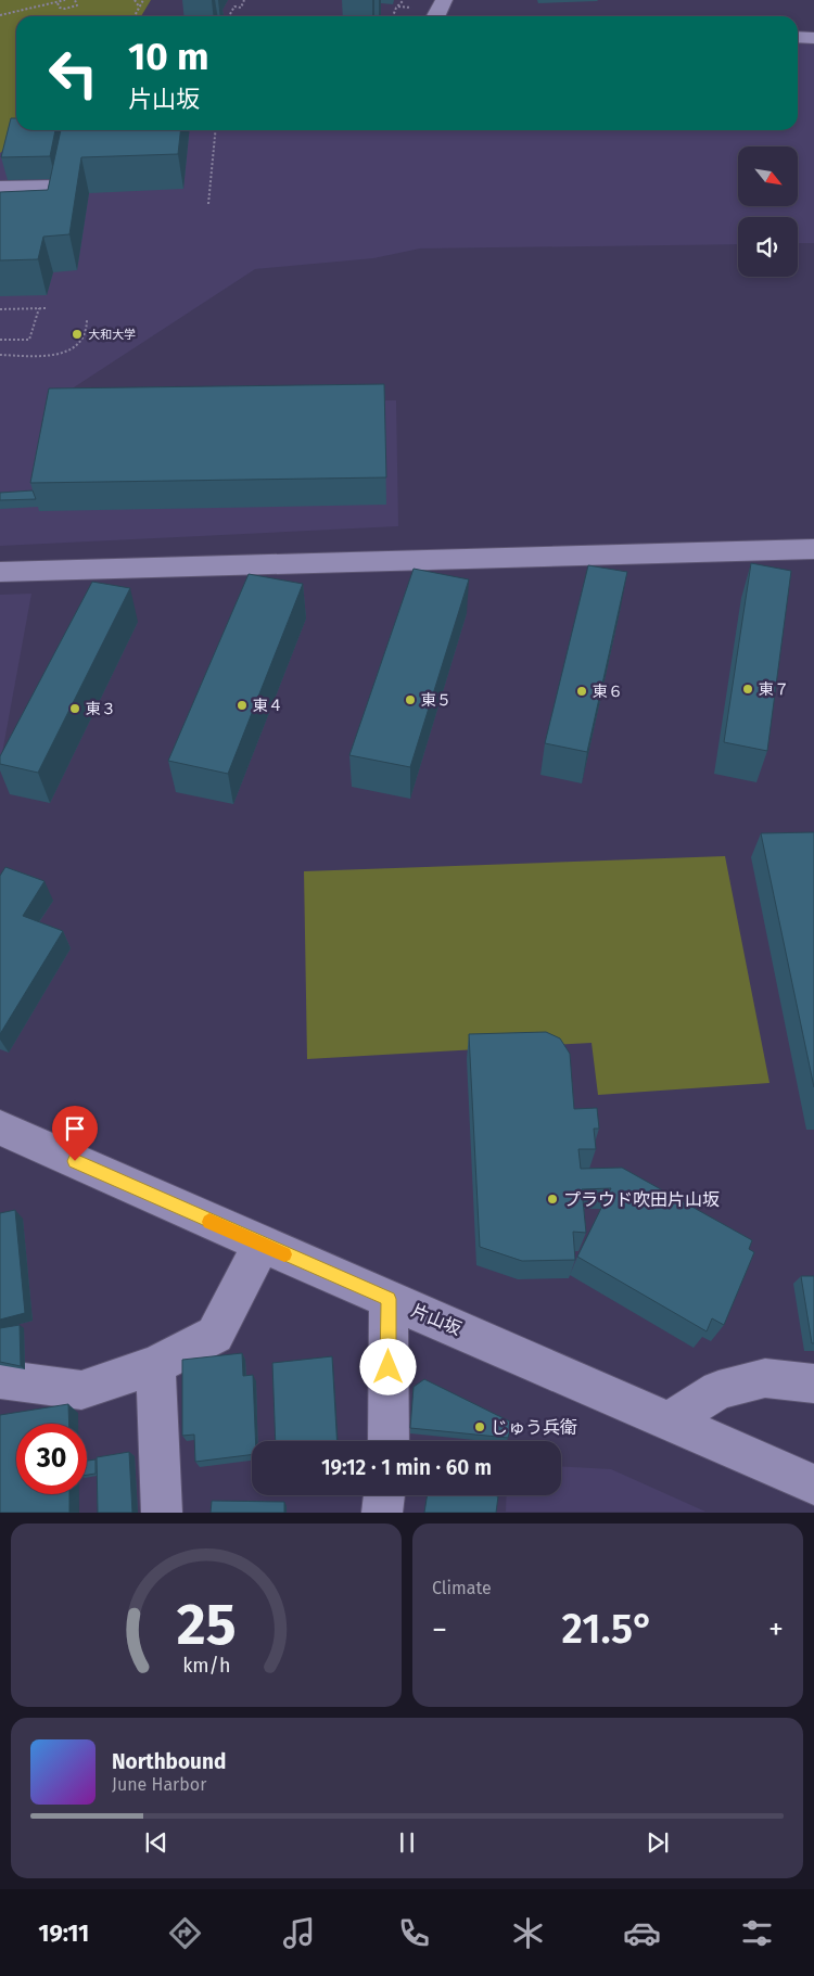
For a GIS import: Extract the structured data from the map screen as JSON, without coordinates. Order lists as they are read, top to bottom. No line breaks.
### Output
{"streets":{"street":["片山坂"]},"places":["大和大学","東７","東６","東５","東４","東３","プラウド吹田片山坂","じゅう兵衛"],"north":"bottom right","page":{"turn":["10 m","片山坂"],"limit":"30","trip":"19:12 · 1 min · 60 m","tile":"Climate","heat":["−","21.5°","+"],"song":["Northbound","June Harbor"],"tabs":"19:11","gauge":["25","km/h"]}}
